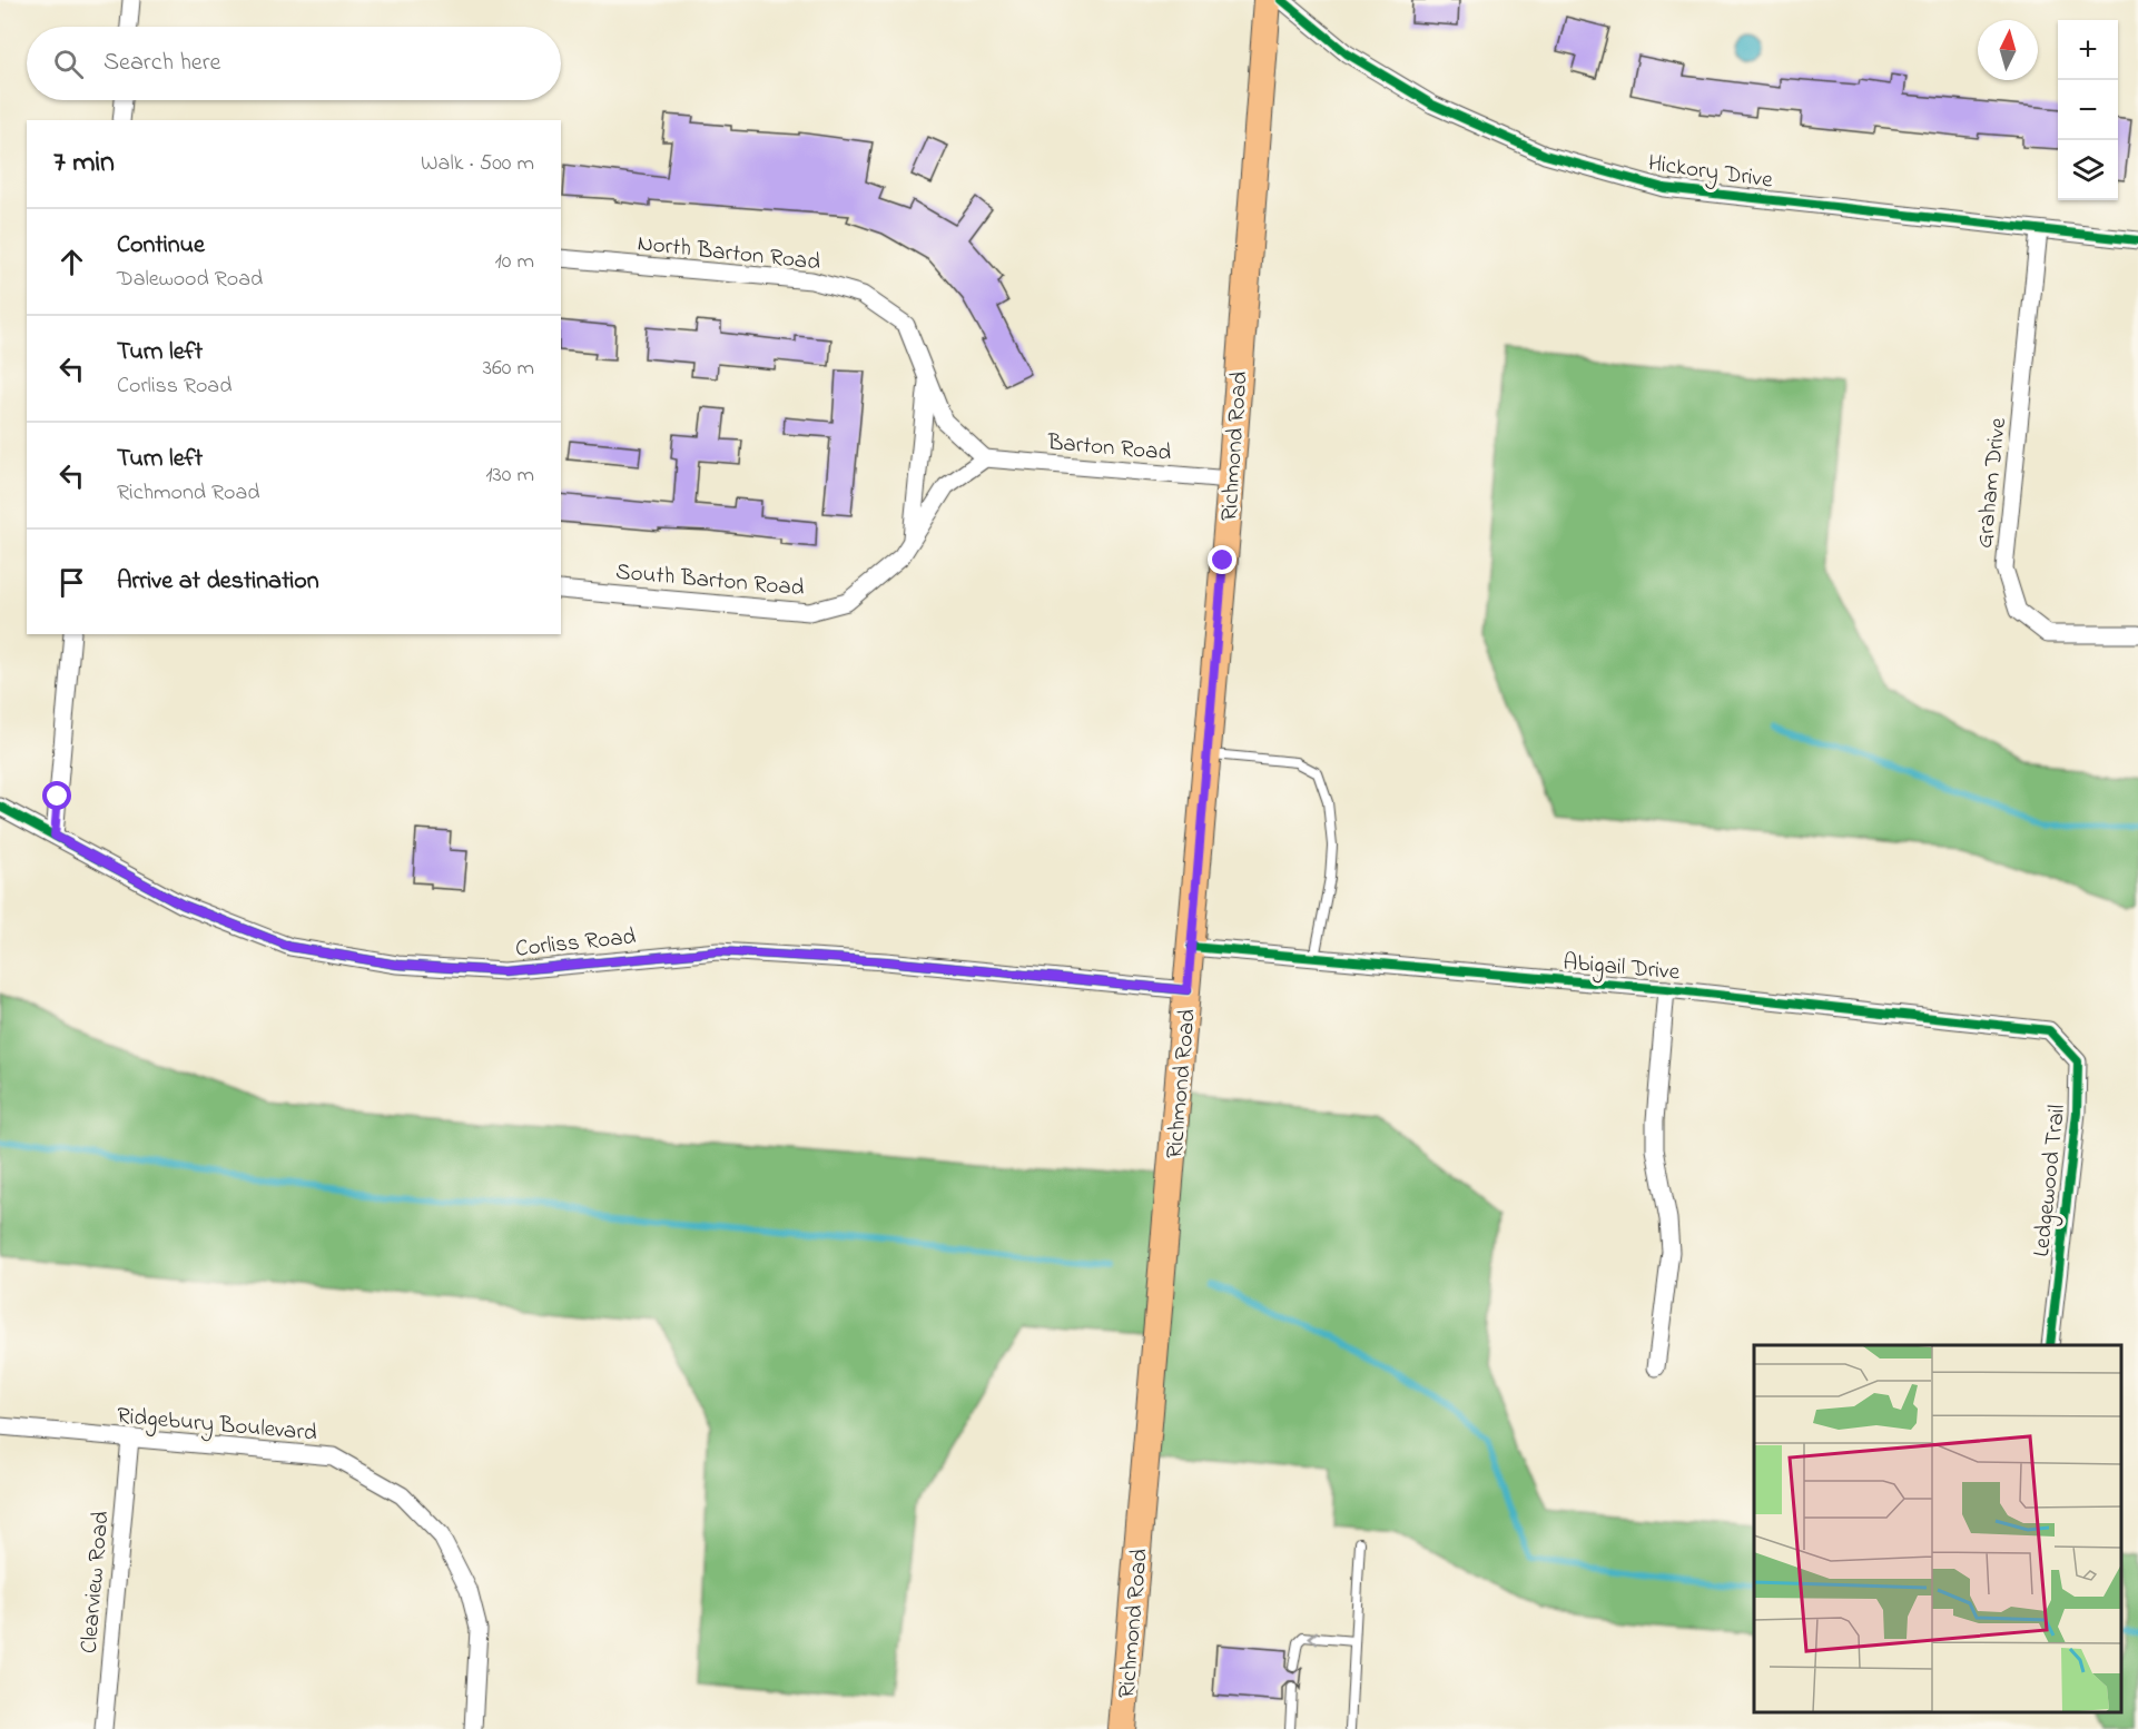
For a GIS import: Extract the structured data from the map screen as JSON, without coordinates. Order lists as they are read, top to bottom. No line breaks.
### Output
{"streets":{"main road":["Richmond Road"],"street":["Hickory Drive","North Barton Road","Barton Road","Graham Drive","South Barton Road","Corliss Road","Abigail Drive","Ledgewood Trail","Ridgebury Boulevard","Clearview Road"]},"crossings":[["Hickory Drive","Graham Drive"],["North Barton Road","Barton Road"],["North Barton Road","South Barton Road"],["Barton Road","Richmond Road"],["Barton Road","South Barton Road"],["Richmond Road","Corliss Road"],["Richmond Road","Abigail Drive"],["Abigail Drive","Ledgewood Trail"],["Ridgebury Boulevard","Clearview Road"]],"north":"top","page":{"map_buttons":["+","−"],"search":"Search here","heading":["7 min","Walk · 500 m"],"list":[["Continue","Dalewood Road","10 m"],["Turn left","Corliss Road","360 m"],["Turn left","Richmond Road","130 m"],"Arrive at destination"]}}
